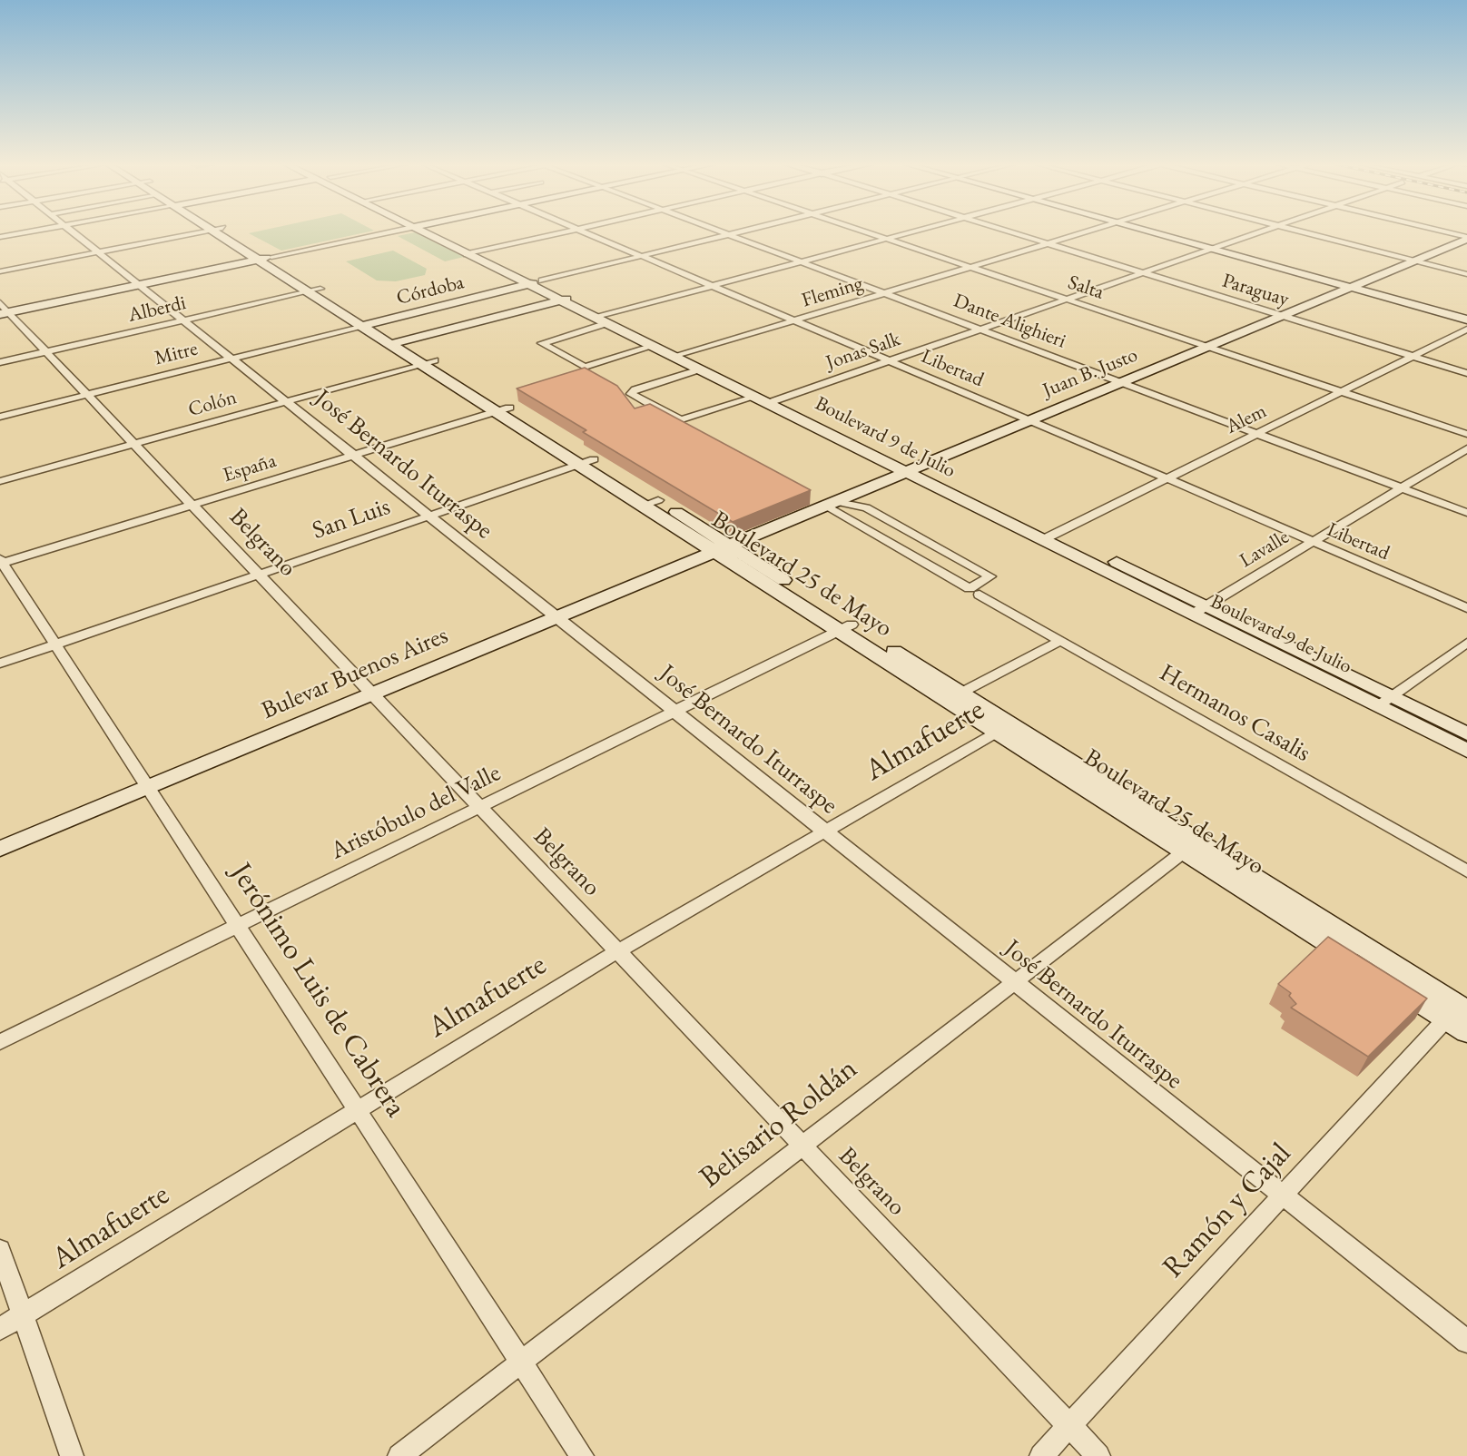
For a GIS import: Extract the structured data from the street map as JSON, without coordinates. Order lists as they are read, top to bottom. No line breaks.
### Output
{"streets":{"main road":["Córdoba","Juan B. Justo","Boulevard 9 de Julio","Boulevard 25 de Mayo","Bulevar Buenos Aires"],"street":["Salta","Paraguay","Fleming","Alberdi","Dante Alighieri","Jonas Salk","Mitre","Libertad","Colón","Alem","José Bernardo Iturraspe","España","San Luis","Belgrano","Lavalle","Hermanos Casalis","Almafuerte","Aristóbulo del Valle","Jerónimo Luis de Cabrera","Belisario Roldán","Ramón y Cajal"]},"crossings":[["Salta","Fleming"],["Salta","Jonas Salk"],["Salta","Juan B. Justo"],["Salta","Alem"],["Córdoba","Dante Alighieri"],["Córdoba","Mitre"],["Córdoba","Libertad"],["Córdoba","Boulevard 9 de Julio"],["Córdoba","Boulevard 25 de Mayo"],["Paraguay","Fleming"],["Paraguay","Jonas Salk"],["Paraguay","Juan B. Justo"],["Paraguay","Alem"],["Fleming","Dante Alighieri"],["Fleming","Libertad"],["Fleming","Boulevard 9 de Julio"],["Alberdi","José Bernardo Iturraspe"],["Alberdi","Belgrano"],["Alberdi","Boulevard 25 de Mayo"],["Dante Alighieri","Jonas Salk"],["Dante Alighieri","Juan B. Justo"],["Dante Alighieri","Alem"],["Dante Alighieri","Lavalle"],["Jonas Salk","Libertad"],["Jonas Salk","Boulevard 9 de Julio"],["Mitre","José Bernardo Iturraspe"],["Mitre","Belgrano"],["Mitre","Boulevard 25 de Mayo"],["Libertad","Juan B. Justo"],["Libertad","Alem"],["Libertad","Lavalle"],["Juan B. Justo","Boulevard 9 de Julio"],["Juan B. Justo","Boulevard 25 de Mayo"],["Juan B. Justo","Bulevar Buenos Aires"],["Juan B. Justo","Hermanos Casalis"],["Colón","José Bernardo Iturraspe"],["Colón","Belgrano"],["Colón","Boulevard 25 de Mayo"],["Alem","Boulevard 9 de Julio"],["Boulevard 9 de Julio","Lavalle"],["José Bernardo Iturraspe","España"],["José Bernardo Iturraspe","San Luis"],["José Bernardo Iturraspe","Bulevar Buenos Aires"],["José Bernardo Iturraspe","Almafuerte"],["José Bernardo Iturraspe","Aristóbulo del Valle"],["José Bernardo Iturraspe","Belisario Roldán"],["José Bernardo Iturraspe","Ramón y Cajal"],["España","Belgrano"],["España","Boulevard 25 de Mayo"],["España","Jerónimo Luis de Cabrera"],["San Luis","Belgrano"],["San Luis","Boulevard 25 de Mayo"],["San Luis","Jerónimo Luis de Cabrera"],["Belgrano","Bulevar Buenos Aires"],["Belgrano","Almafuerte"],["Belgrano","Aristóbulo del Valle"],["Belgrano","Belisario Roldán"],["Belgrano","Ramón y Cajal"],["Boulevard 25 de Mayo","Bulevar Buenos Aires"],["Boulevard 25 de Mayo","Almafuerte"],["Boulevard 25 de Mayo","Aristóbulo del Valle"],["Boulevard 25 de Mayo","Belisario Roldán"],["Boulevard 25 de Mayo","Ramón y Cajal"],["Bulevar Buenos Aires","Jerónimo Luis de Cabrera"],["Almafuerte","Jerónimo Luis de Cabrera"],["Aristóbulo del Valle","Jerónimo Luis de Cabrera"],["Jerónimo Luis de Cabrera","Belisario Roldán"]]}
